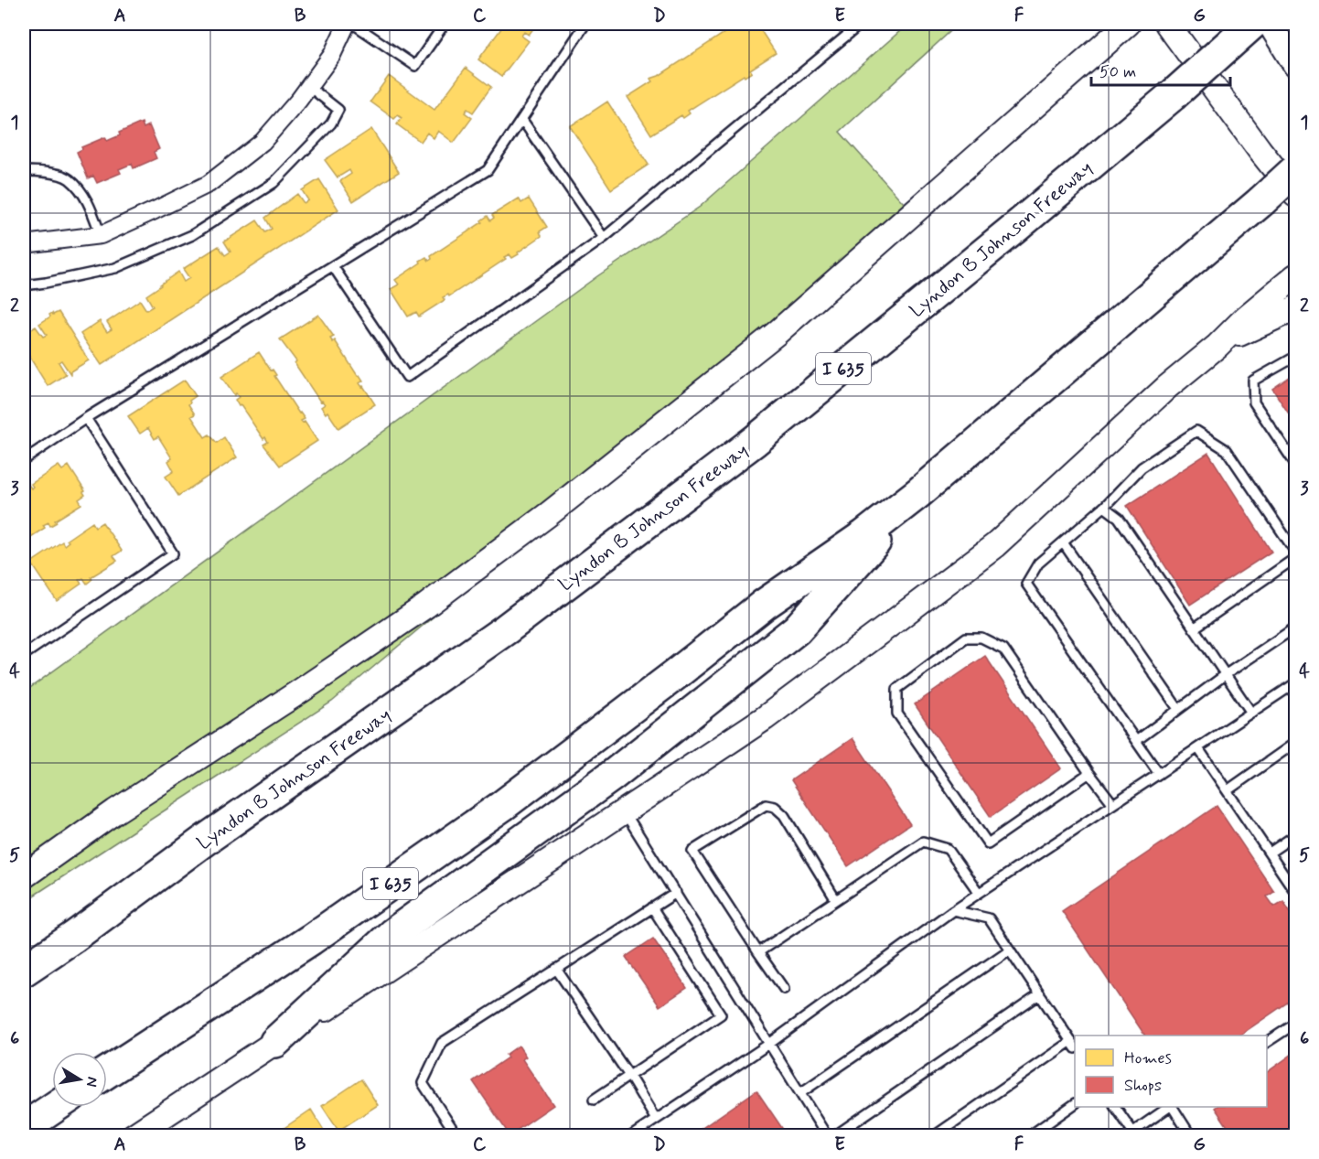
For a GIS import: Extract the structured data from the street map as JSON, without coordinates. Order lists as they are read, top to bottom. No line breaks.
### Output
{"streets":{"highway":["Lyndon B Johnson Freeway","I 635"]},"legend":["Homes","Shops"],"scale_bar":"50 m","north":"right","grid":{"columns":["A","B","C","D","E","F","G"],"rows":["1","2","3","4","5","6"]}}
